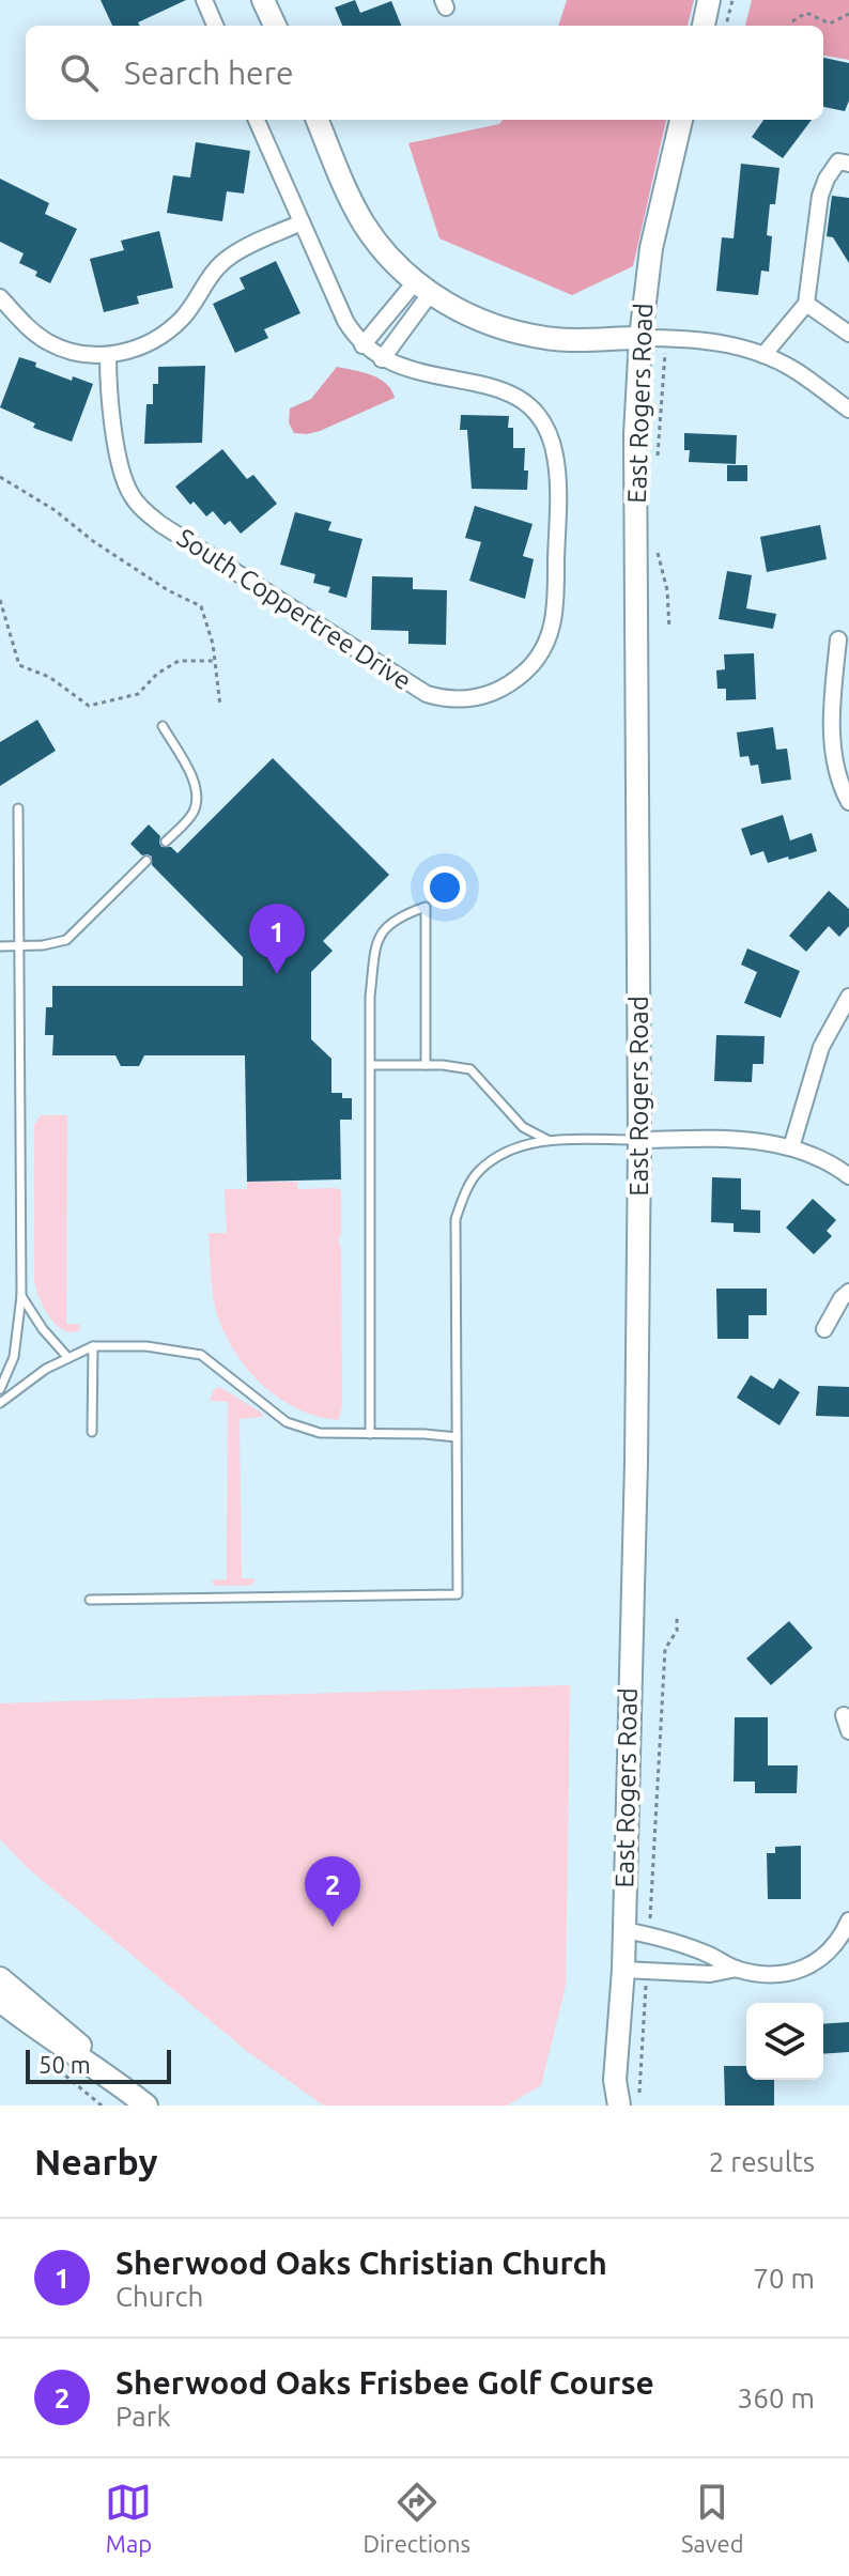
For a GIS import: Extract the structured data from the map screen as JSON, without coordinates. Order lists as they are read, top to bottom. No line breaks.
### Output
{"streets":{"main road":["East Rogers Road"],"street":["South Coppertree Drive"]},"scale_bar":"50 m","page":{"search":"Search here","pins":["1","2"],"scale":"50 m","heading":["Nearby","2 results"],"list":[{"mark":"1","name":"Sherwood Oaks Christian Church","note":"Church","value":"70 m"},{"mark":"2","name":"Sherwood Oaks Frisbee Golf Course","note":"Park","value":"360 m"}],"nav":["Map","Directions","Saved"]}}
